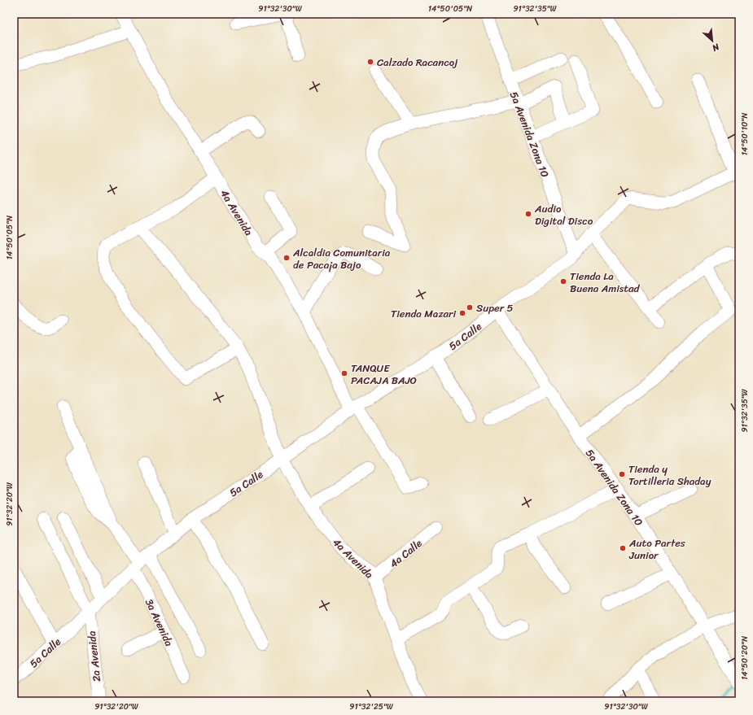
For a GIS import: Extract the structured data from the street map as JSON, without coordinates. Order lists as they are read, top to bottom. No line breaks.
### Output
{"streets":{"street":["5a Avenida Zona 10","4a Avenida","5a Calle","4a Calle","3a Avenida","2a Avenida"]},"crossings":[["5a Avenida Zona 10","5a Calle"],["4a Avenida","5a Calle"],["4a Avenida","4a Calle"],["5a Calle","3a Avenida"],["5a Calle","2a Avenida"]],"places":["Calzado Racancoj","Audio Digital Disco","Alcaldia Comunitaria de Pacaja Bajo","Tienda La Buena Amistad","Super 5","Tienda Mazari","TANQUE PACAJA BAJO","Tienda y Tortilleria Shaday","Auto Partes Junior"],"north":"bottom right","coordinates":["91°32'30\"W","14°50'05\"N","91°32'35\"W","14°50'10\"N","91°32'20\"W","14°50'20\"N","91°32'25\"W"]}
